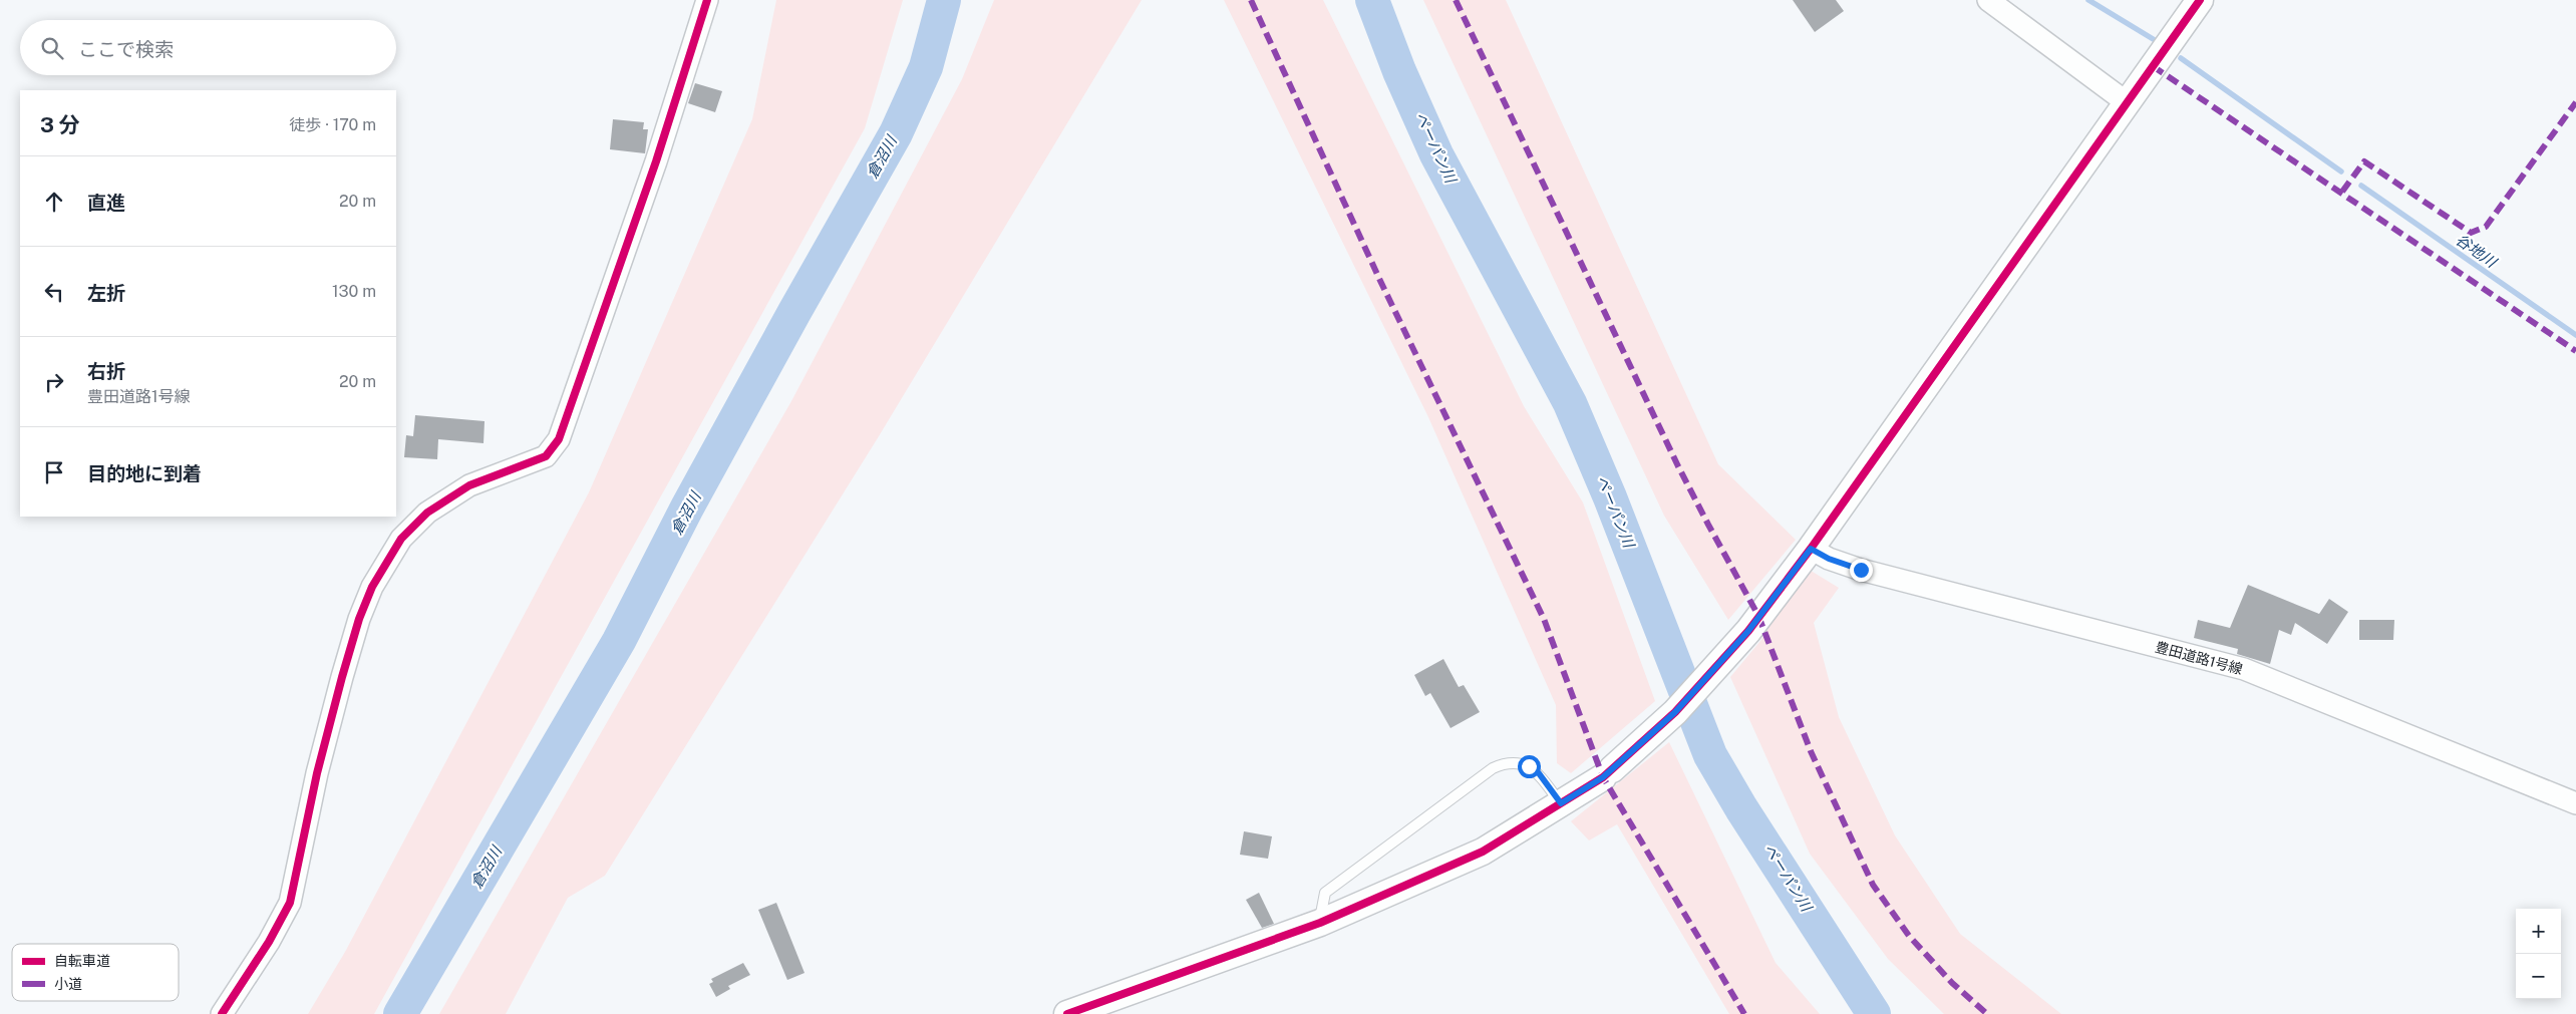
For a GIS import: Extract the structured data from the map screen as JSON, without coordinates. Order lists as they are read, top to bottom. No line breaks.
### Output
{"streets":{"street":["豊田道路1号線"]},"water":["ペーパン川","倉沼川","谷地川"],"legend":["自転車道","小道"],"page":{"search":"ここで検索","heading":["3 分","徒歩 · 170 m"],"list":[["直進","20 m"],["左折","130 m"],["右折","豊田道路1号線","20 m"],"目的地に到着"],"map_buttons":["+","−"]}}
